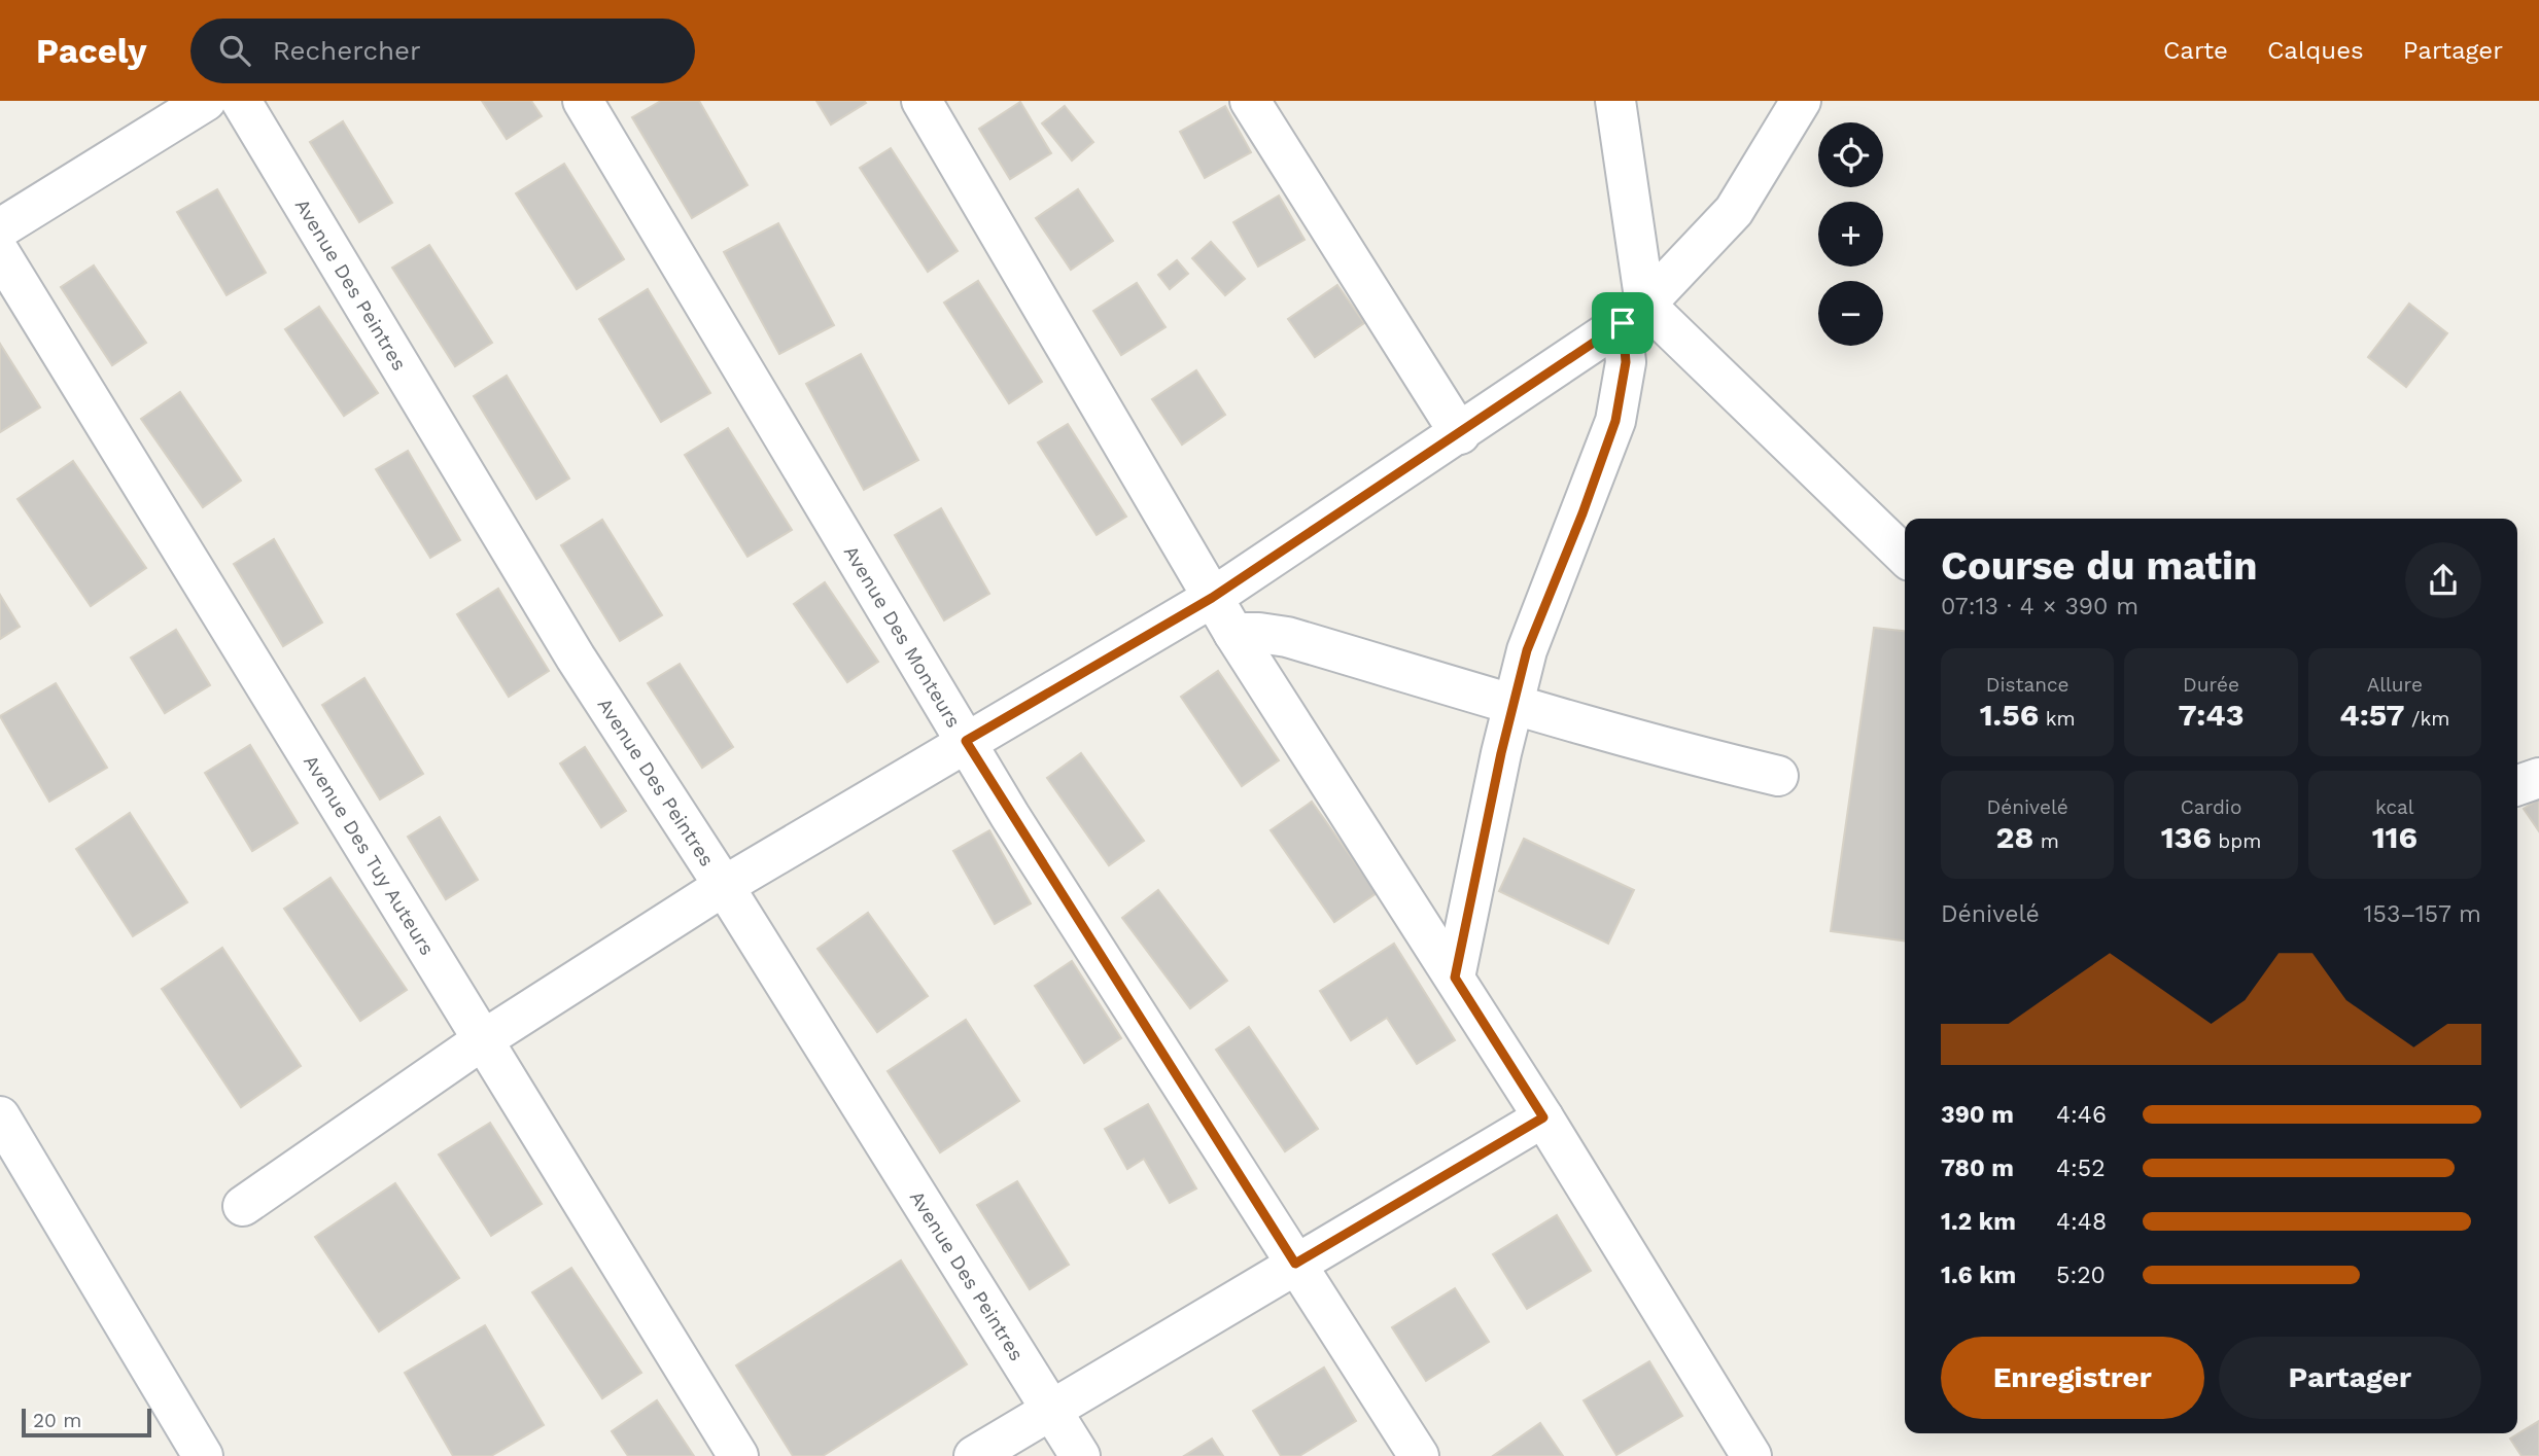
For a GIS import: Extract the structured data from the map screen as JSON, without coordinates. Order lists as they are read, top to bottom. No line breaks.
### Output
{"streets":{"street":["Avenue Des Peintres","Avenue Des Monteurs","Avenue Des Tuy Auteurs"]},"scale_bar":"20 m","page":{"header":"Pacely","search":"Rechercher","nav":["Carte","Calques","Partager"],"map_buttons":["+","−"],"heading":["Course du matin","07:13 · 4 × 390 m"],"stats":[["Distance","1.56 km"],["Durée","7:43"],["Allure","4:57 /km"],["Dénivelé","28 m"],["Cardio","136 bpm"],["kcal","116"]],"chart":["Dénivelé","153–157 m"],"list":[{"name":"390 m","note":"4:46"},{"name":"780 m","note":"4:52"},{"name":"1.2 km","note":"4:48"},{"name":"1.6 km","note":"5:20"}],"buttons":["Enregistrer","Partager"],"scale":"20 m"}}
